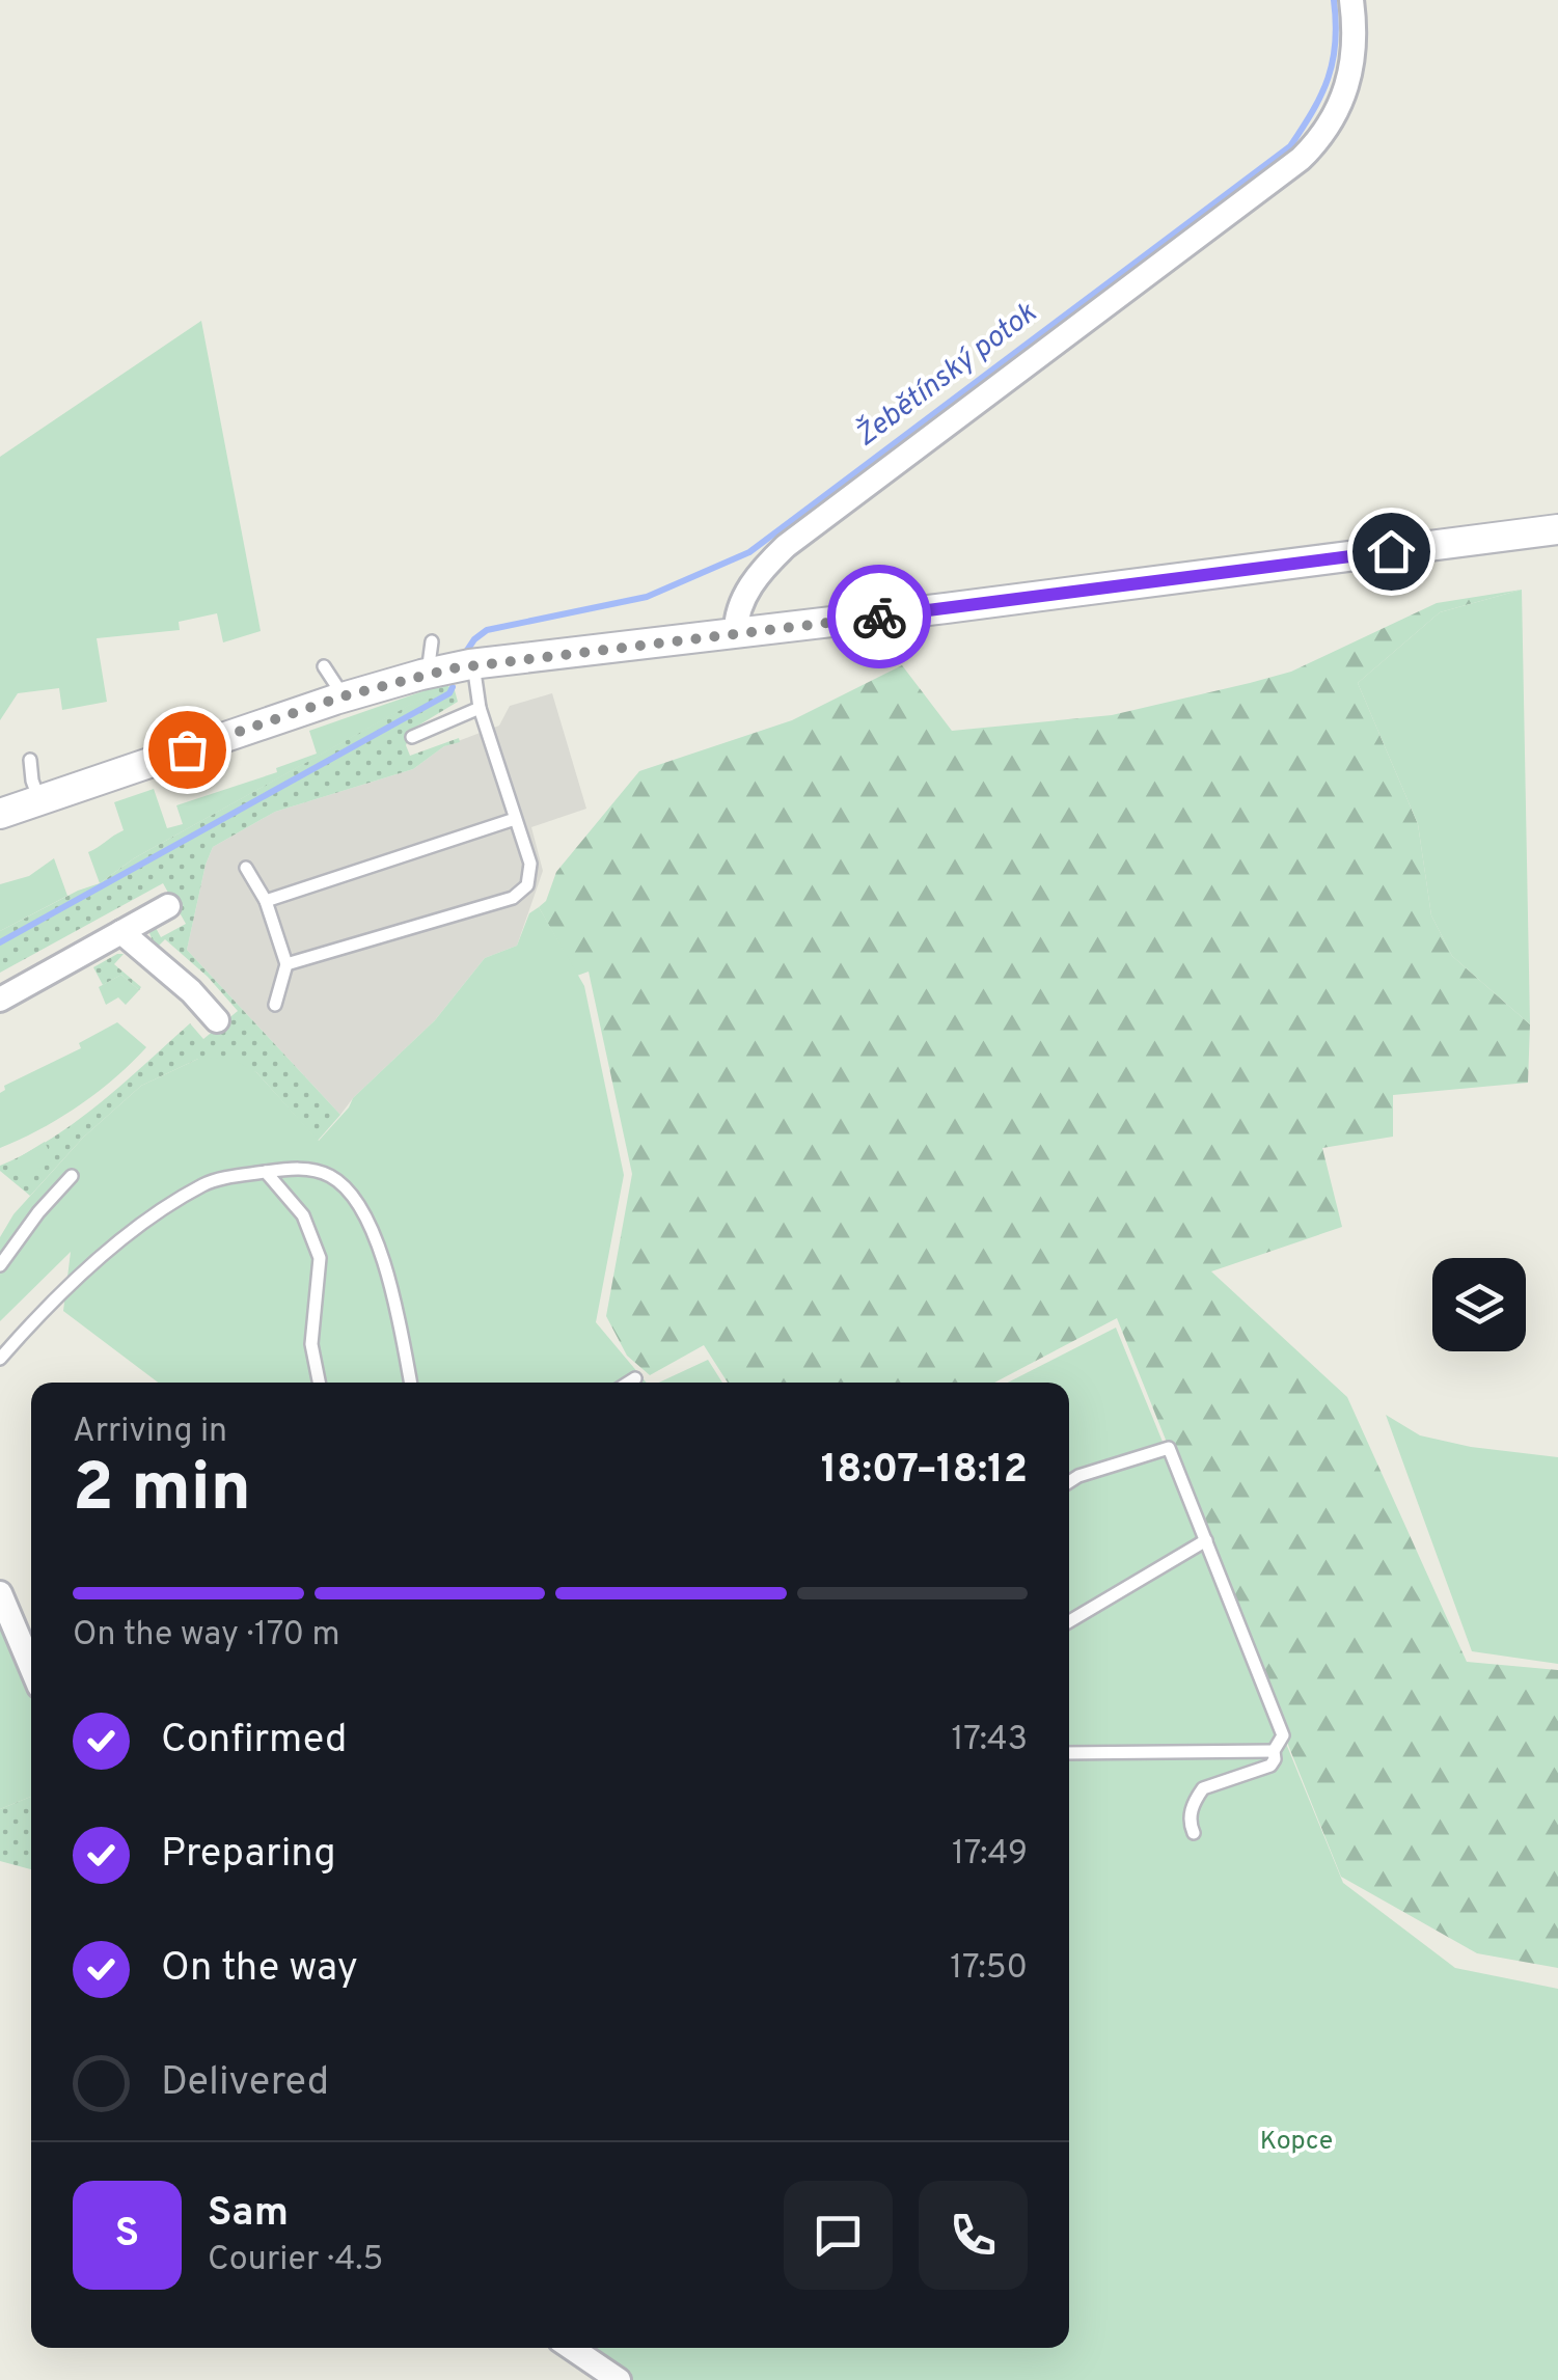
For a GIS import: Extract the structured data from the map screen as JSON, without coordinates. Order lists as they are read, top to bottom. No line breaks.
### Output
{"water":["Žebětínský potok"],"parks":["Kopce"],"page":{"heading":["2 min","Arriving in","18:07–18:12"],"panel":["Sam","Courier · 4.5"],"bar":"On the way · 170 m","list":[["Confirmed","17:43"],["Preparing","17:49"],["On the way","17:50"],"Delivered"],"round":"S"}}
